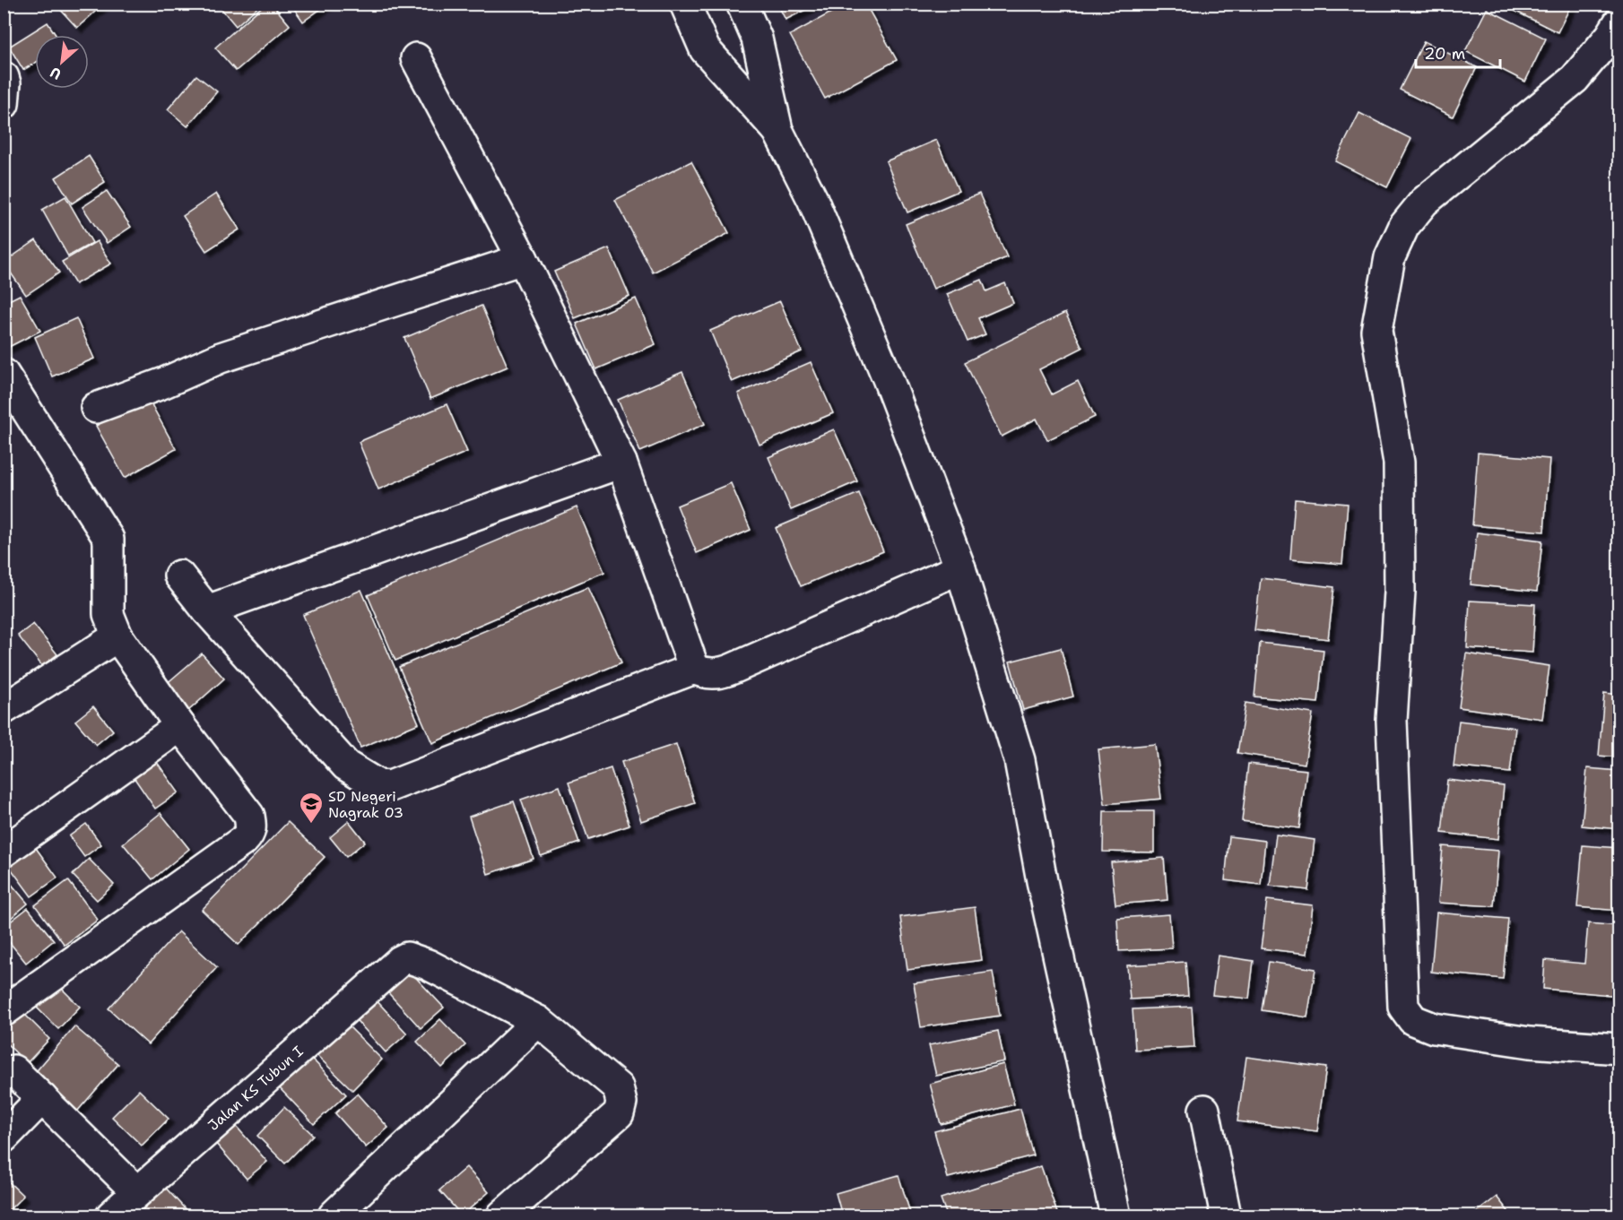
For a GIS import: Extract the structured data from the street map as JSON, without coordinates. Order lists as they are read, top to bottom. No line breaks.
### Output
{"streets":{"street":["Jalan KS Tubun I"]},"places":{"school or university":["SD Negeri Nagrak 03"]},"scale_bar":"20 m","north":"bottom left"}
